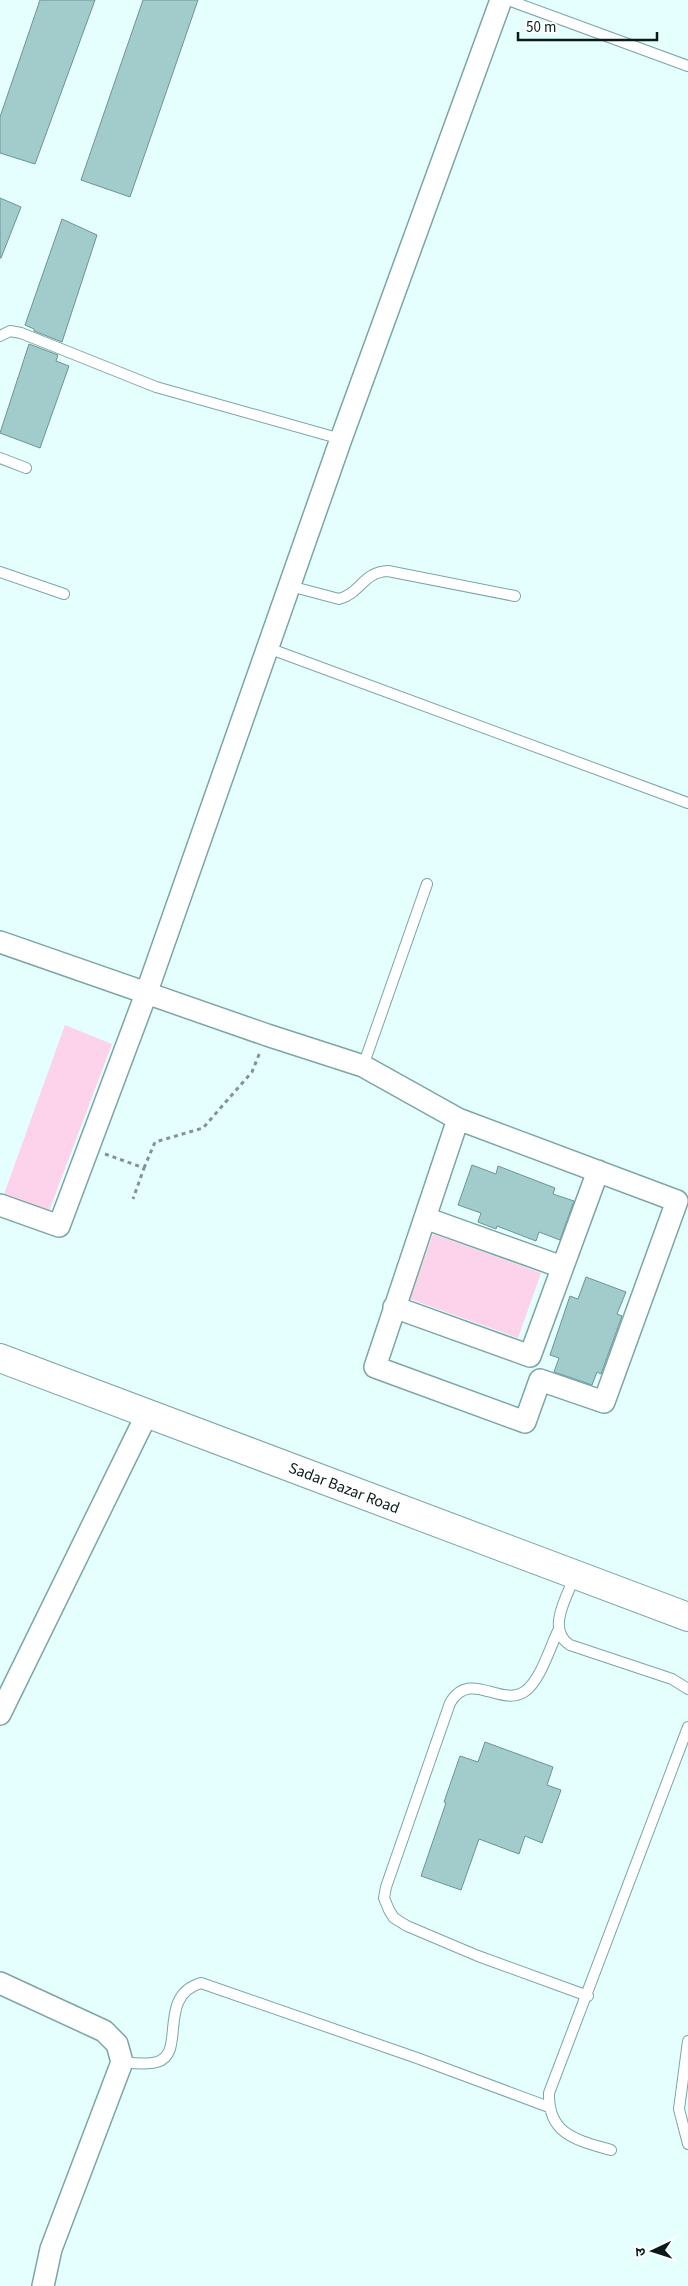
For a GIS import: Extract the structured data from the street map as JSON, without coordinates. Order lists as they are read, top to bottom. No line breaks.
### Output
{"streets":{"street":["Sadar Bazar Road"]},"scale_bar":"50 m","north":"left"}
